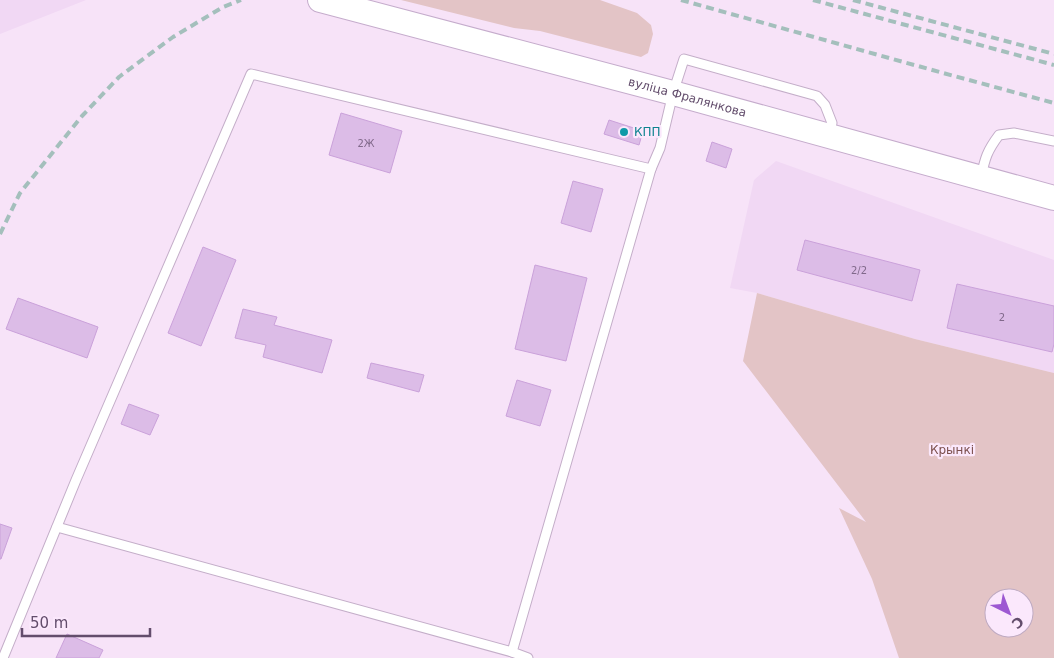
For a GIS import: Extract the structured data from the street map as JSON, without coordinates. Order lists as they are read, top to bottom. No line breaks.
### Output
{"streets":{"street":["вуліца Фралянкова"]},"parks":["Крынкі"],"places":["КПП"],"house_numbers":["2Ж","2/2","2"],"scale_bar":"50 m","north":"bottom right"}
